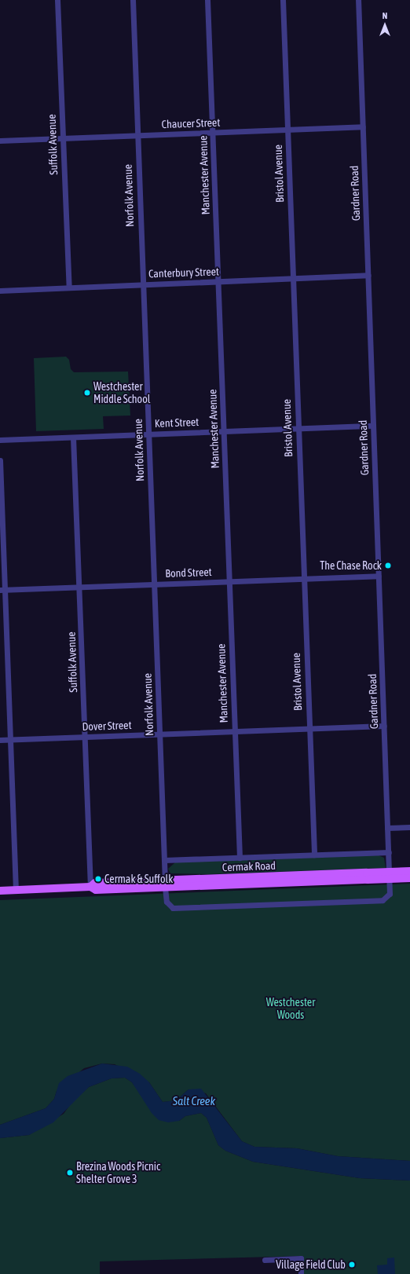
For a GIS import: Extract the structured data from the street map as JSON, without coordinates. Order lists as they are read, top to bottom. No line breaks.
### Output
{"streets":{"main road":["Cermak Road"],"street":["Chaucer Street","Suffolk Avenue","Bristol Avenue","Manchester Avenue","Gardner Road","Norfolk Avenue","Canterbury Street","Kent Street","Bond Street","Dover Street"]},"crossings":[["Chaucer Street","Suffolk Avenue"],["Chaucer Street","Bristol Avenue"],["Chaucer Street","Manchester Avenue"],["Chaucer Street","Gardner Road"],["Chaucer Street","Norfolk Avenue"],["Suffolk Avenue","Canterbury Street"],["Suffolk Avenue","Kent Street"],["Suffolk Avenue","Bond Street"],["Suffolk Avenue","Dover Street"],["Suffolk Avenue","Cermak Road"],["Bristol Avenue","Canterbury Street"],["Bristol Avenue","Kent Street"],["Bristol Avenue","Bond Street"],["Bristol Avenue","Dover Street"],["Bristol Avenue","Cermak Road"],["Manchester Avenue","Canterbury Street"],["Manchester Avenue","Kent Street"],["Manchester Avenue","Bond Street"],["Manchester Avenue","Dover Street"],["Manchester Avenue","Cermak Road"],["Gardner Road","Norfolk Avenue"],["Gardner Road","Canterbury Street"],["Gardner Road","Kent Street"],["Gardner Road","Bond Street"],["Gardner Road","Dover Street"],["Gardner Road","Cermak Road"],["Norfolk Avenue","Canterbury Street"],["Norfolk Avenue","Kent Street"],["Norfolk Avenue","Bond Street"],["Norfolk Avenue","Dover Street"],["Norfolk Avenue","Cermak Road"]],"water":["Salt Creek"],"parks":["Westchester Woods"],"places":["Westchester Middle School","The Chase Rock","Cermak & Suffolk","Brezina Woods Picnic Shelter Grove 3","Village Field Club"],"north":"top"}
